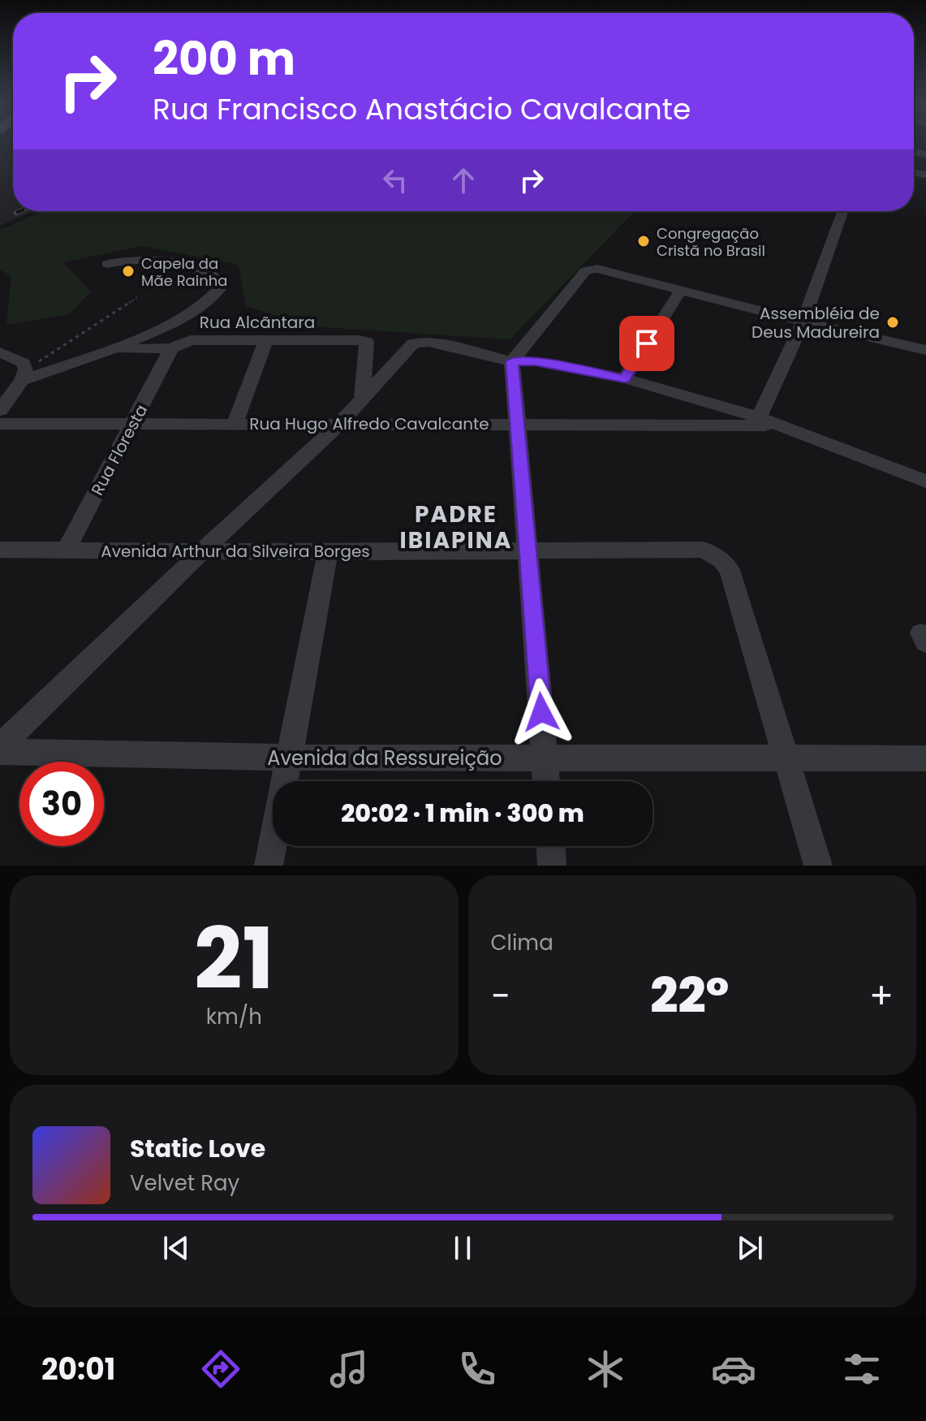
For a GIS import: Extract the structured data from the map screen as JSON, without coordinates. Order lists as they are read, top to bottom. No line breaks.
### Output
{"streets":{"street":["Rua Alcãntara","Rua Hugo Alfredo Cavalcante","Rua Floresta","Avenida Arthur da Silveira Borges","Avenida da Ressureição"]},"crossings":[["Rua Alcãntara","Rua Floresta"],["Rua Hugo Alfredo Cavalcante","Rua Floresta"],["Rua Floresta","Avenida Arthur da Silveira Borges"],["Avenida Arthur da Silveira Borges","Avenida da Ressureição"]],"districts":["PADRE IBIAPINA"],"places":["Congregação Cristã no Brasil","Capela da Mãe Rainha","Assembléia de Deus Madureira"],"page":{"turn":["200 m","Rua Francisco Anastácio Cavalcante"],"limit":"30","trip":"20:02 · 1 min · 300 m","tile":[["21","km/h"],"Clima"],"heat":["−","22°","+"],"song":["Static Love","Velvet Ray"],"tabs":"20:01"}}
